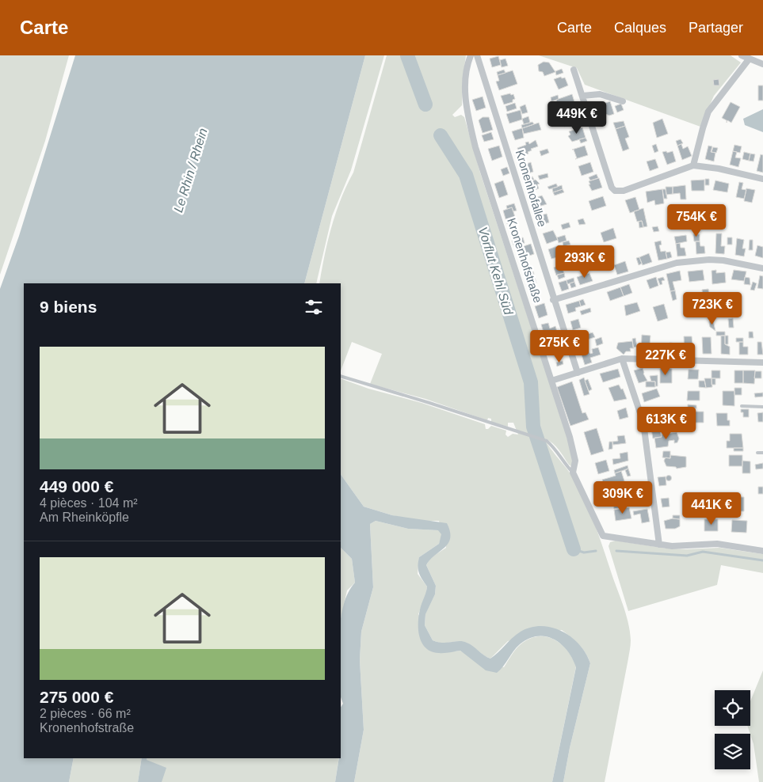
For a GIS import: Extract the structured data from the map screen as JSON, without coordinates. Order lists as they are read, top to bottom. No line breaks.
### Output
{"streets":{"street":["Kronenhofallee","Kronenhofstraße"]},"water":["Le Rhin / Rhein","Vorflut Kehl Süd"],"page":{"header":"Carte","nav":["Carte","Calques","Partager"],"price":["449K €","754K €","293K €","723K €","275K €","227K €","613K €","309K €","441K €"],"heading":"9 biens","list":[{"name":"449 000 €","note":"4 pièces · 104 m² · Am Rheinköpfle"},{"name":"275 000 €","note":"2 pièces · 66 m² · Kronenhofstraße"}]}}
